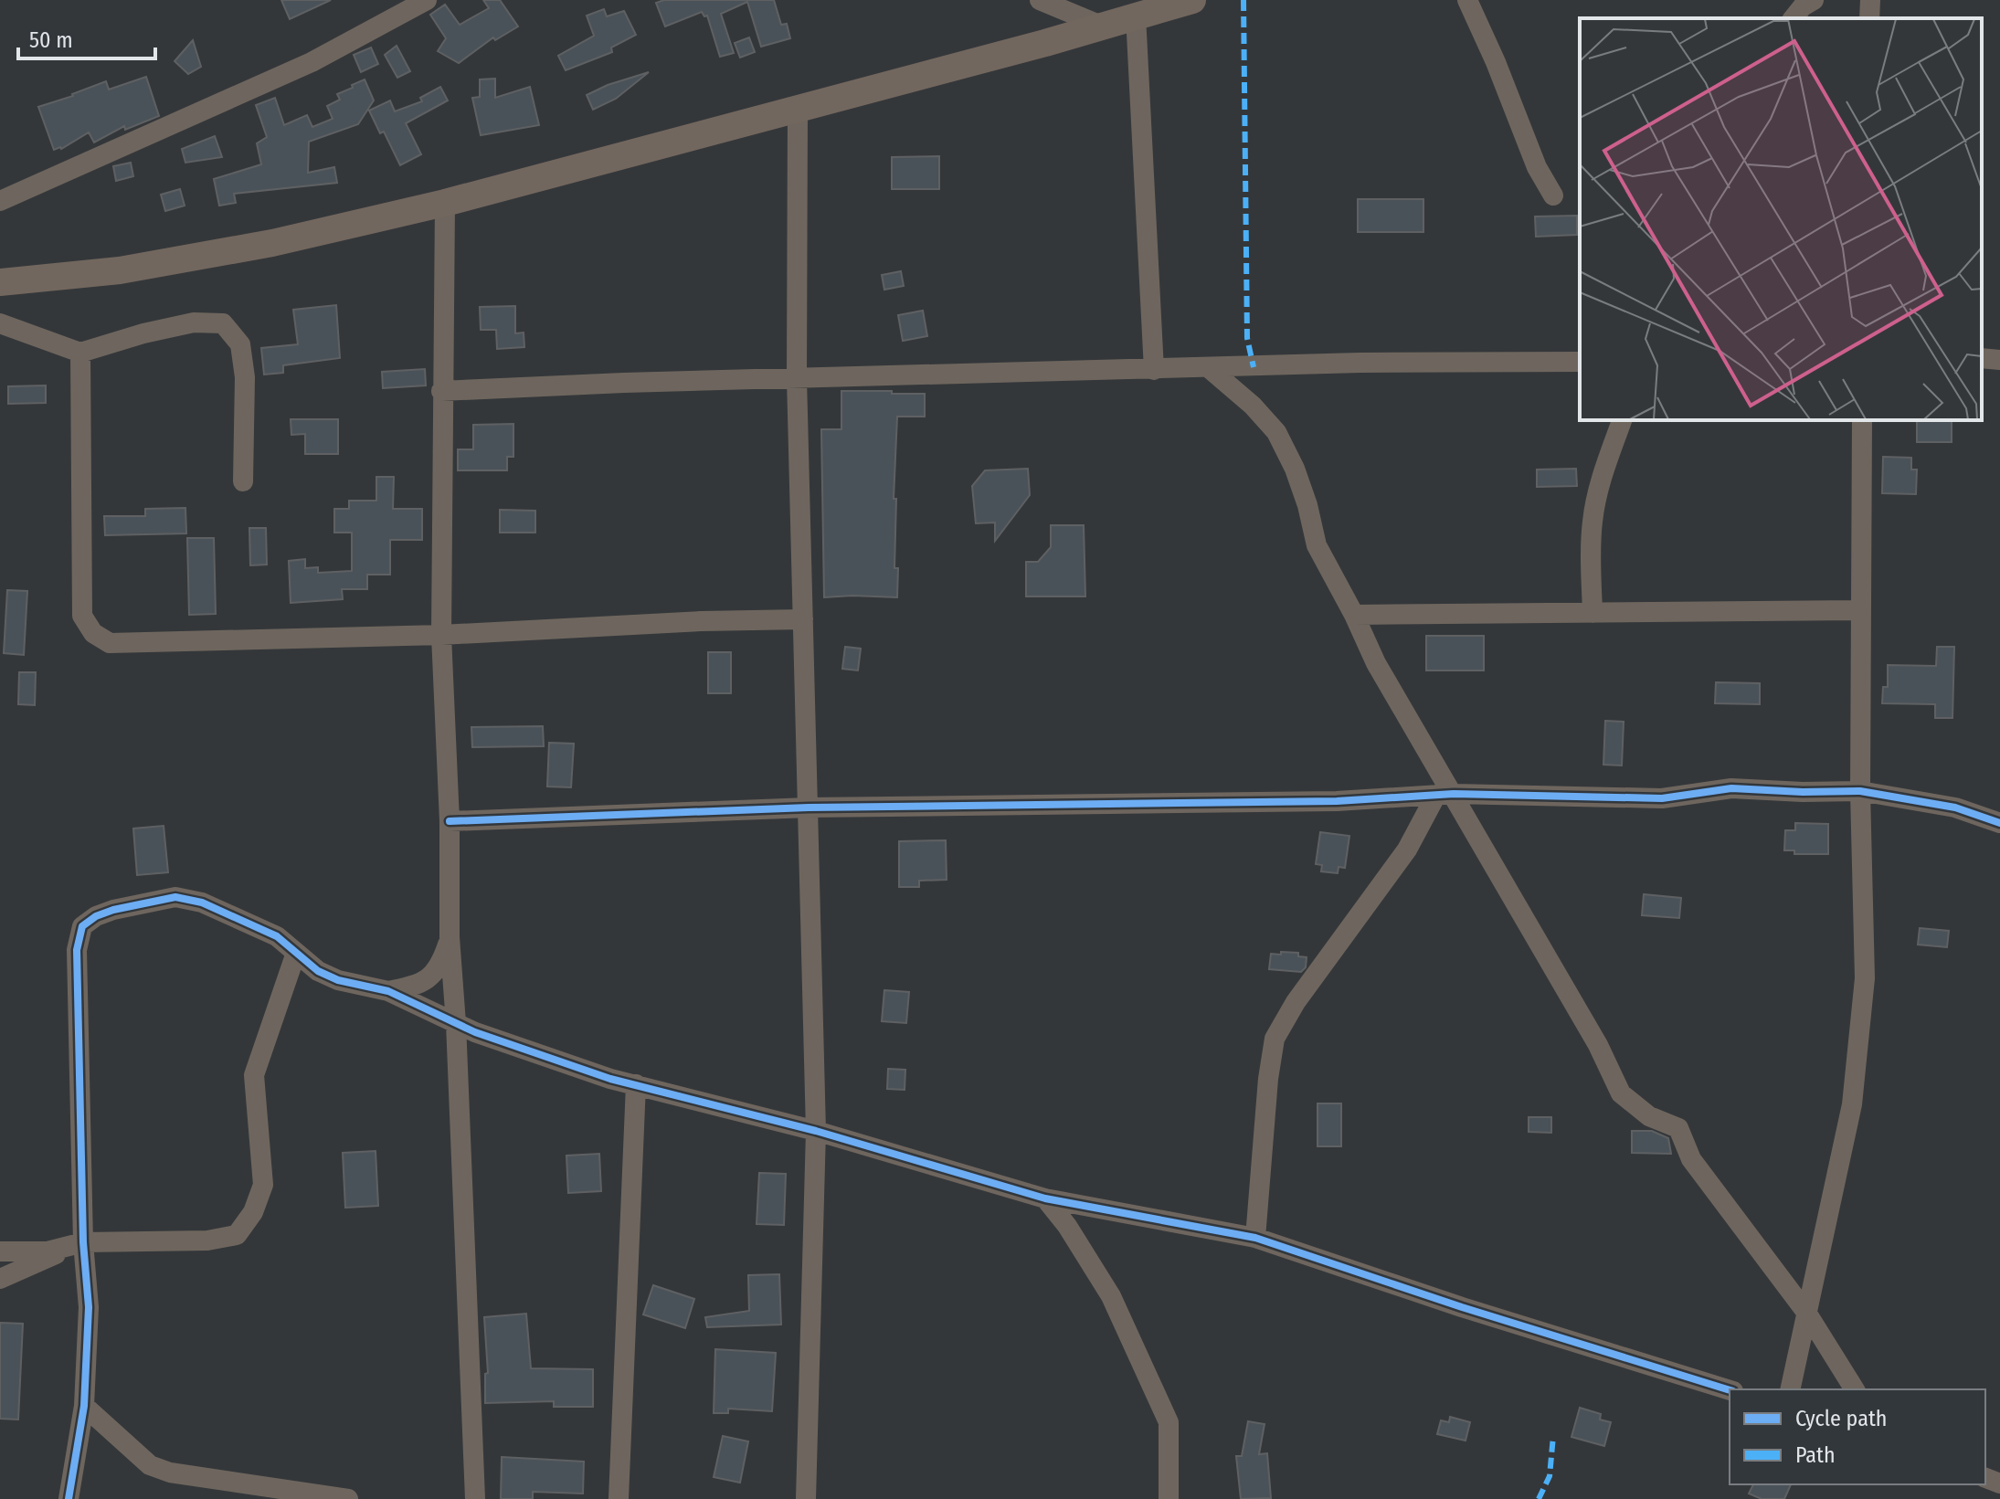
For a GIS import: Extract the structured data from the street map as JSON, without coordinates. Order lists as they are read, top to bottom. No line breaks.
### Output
{"legend":["Cycle path","Path"],"scale_bar":"50 m"}
